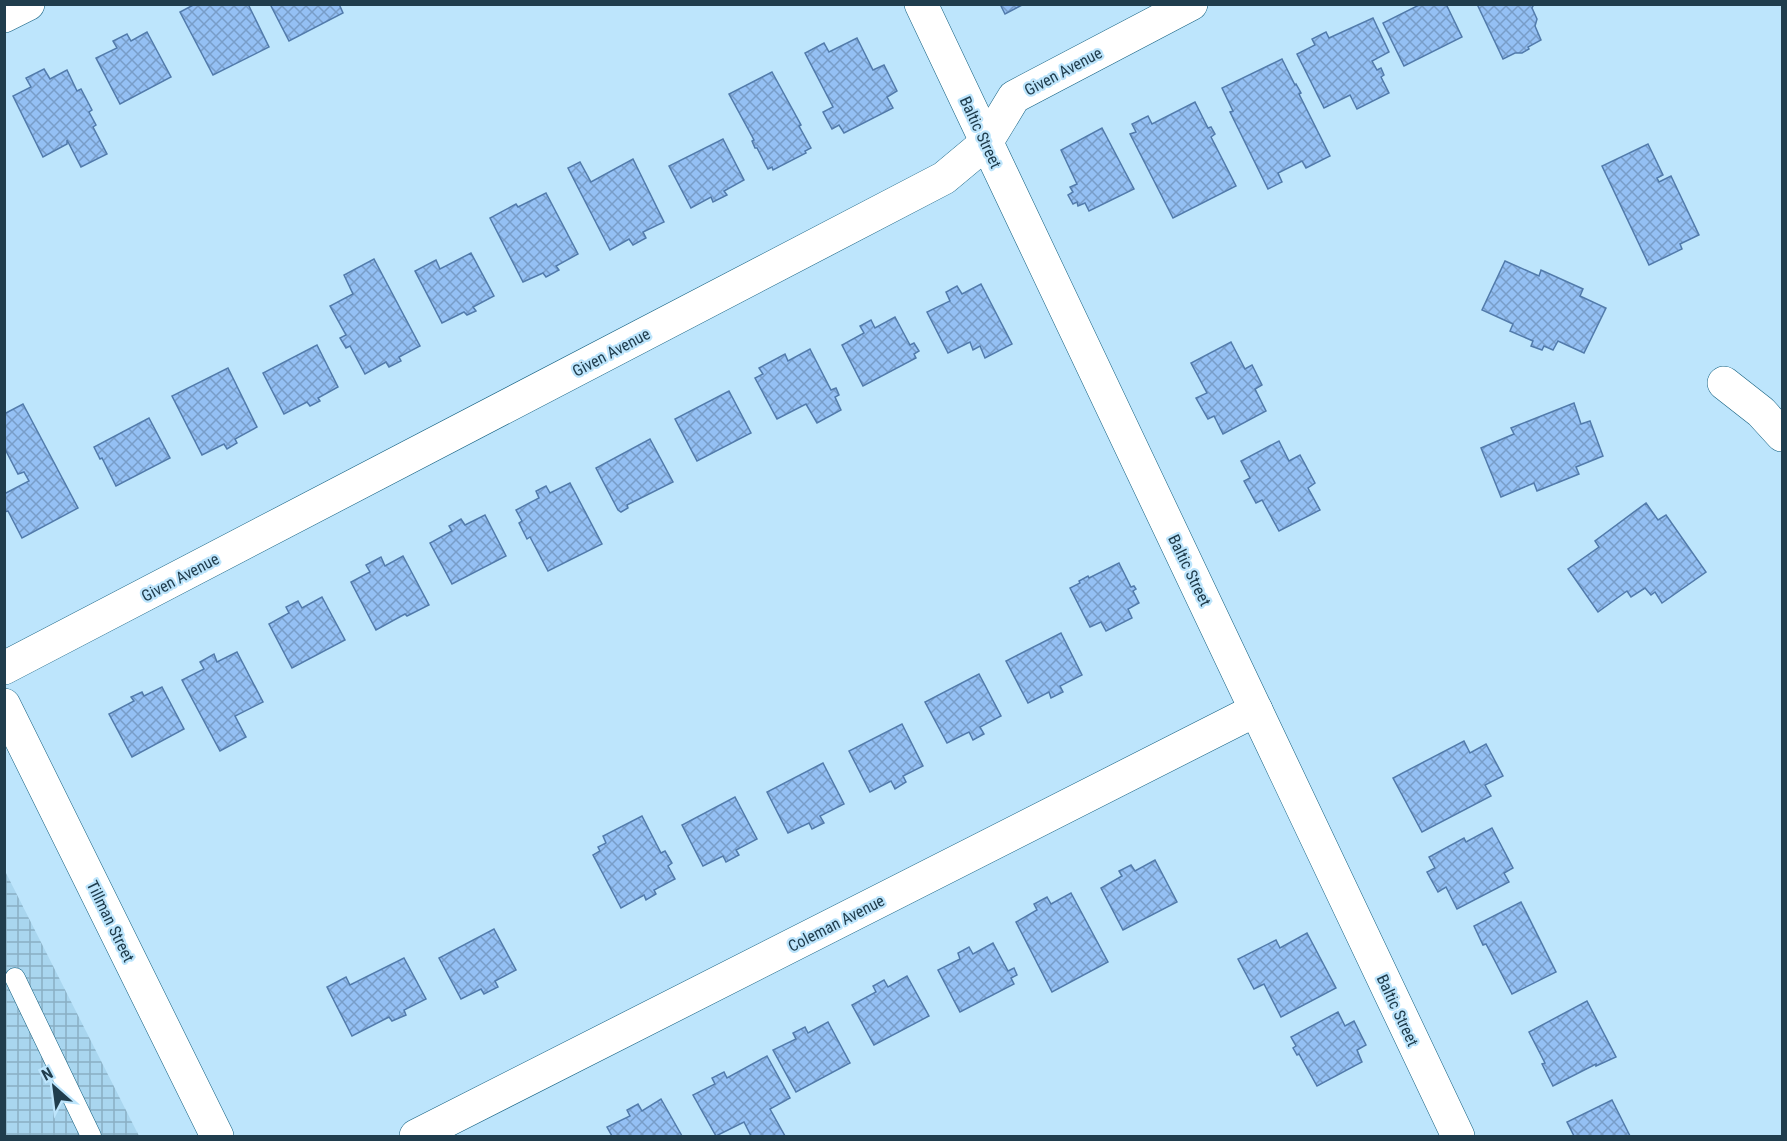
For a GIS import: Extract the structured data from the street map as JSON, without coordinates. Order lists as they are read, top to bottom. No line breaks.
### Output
{"streets":{"street":["Given Avenue","Baltic Street","Tillman Street","Coleman Avenue"]},"crossings":[["Given Avenue","Baltic Street"],["Baltic Street","Coleman Avenue"]],"north":"top left"}
